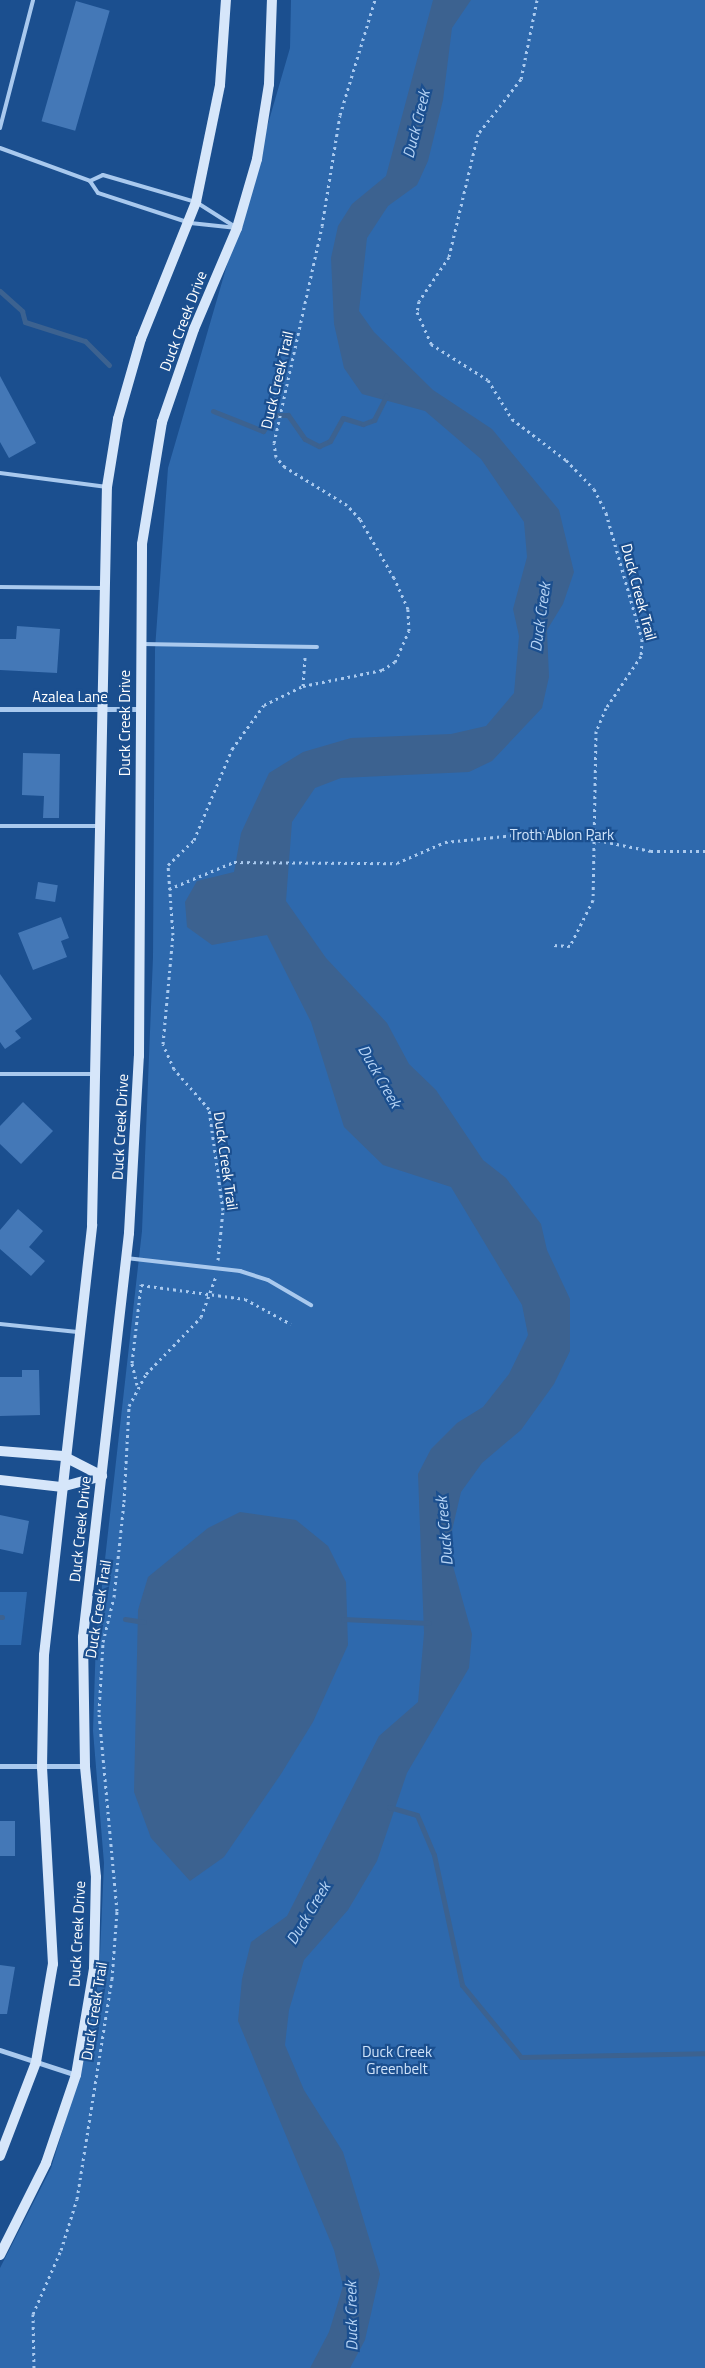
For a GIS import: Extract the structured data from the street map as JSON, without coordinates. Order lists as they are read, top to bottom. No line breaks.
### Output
{"streets":{"main road":["Duck Creek Drive"],"street":["Azalea Lane"],"path":["Duck Creek Trail"]},"crossings":[["Duck Creek Drive","Azalea Lane"]],"water":["Duck Creek"],"parks":["Troth Ablon Park","Duck Creek Greenbelt"]}
